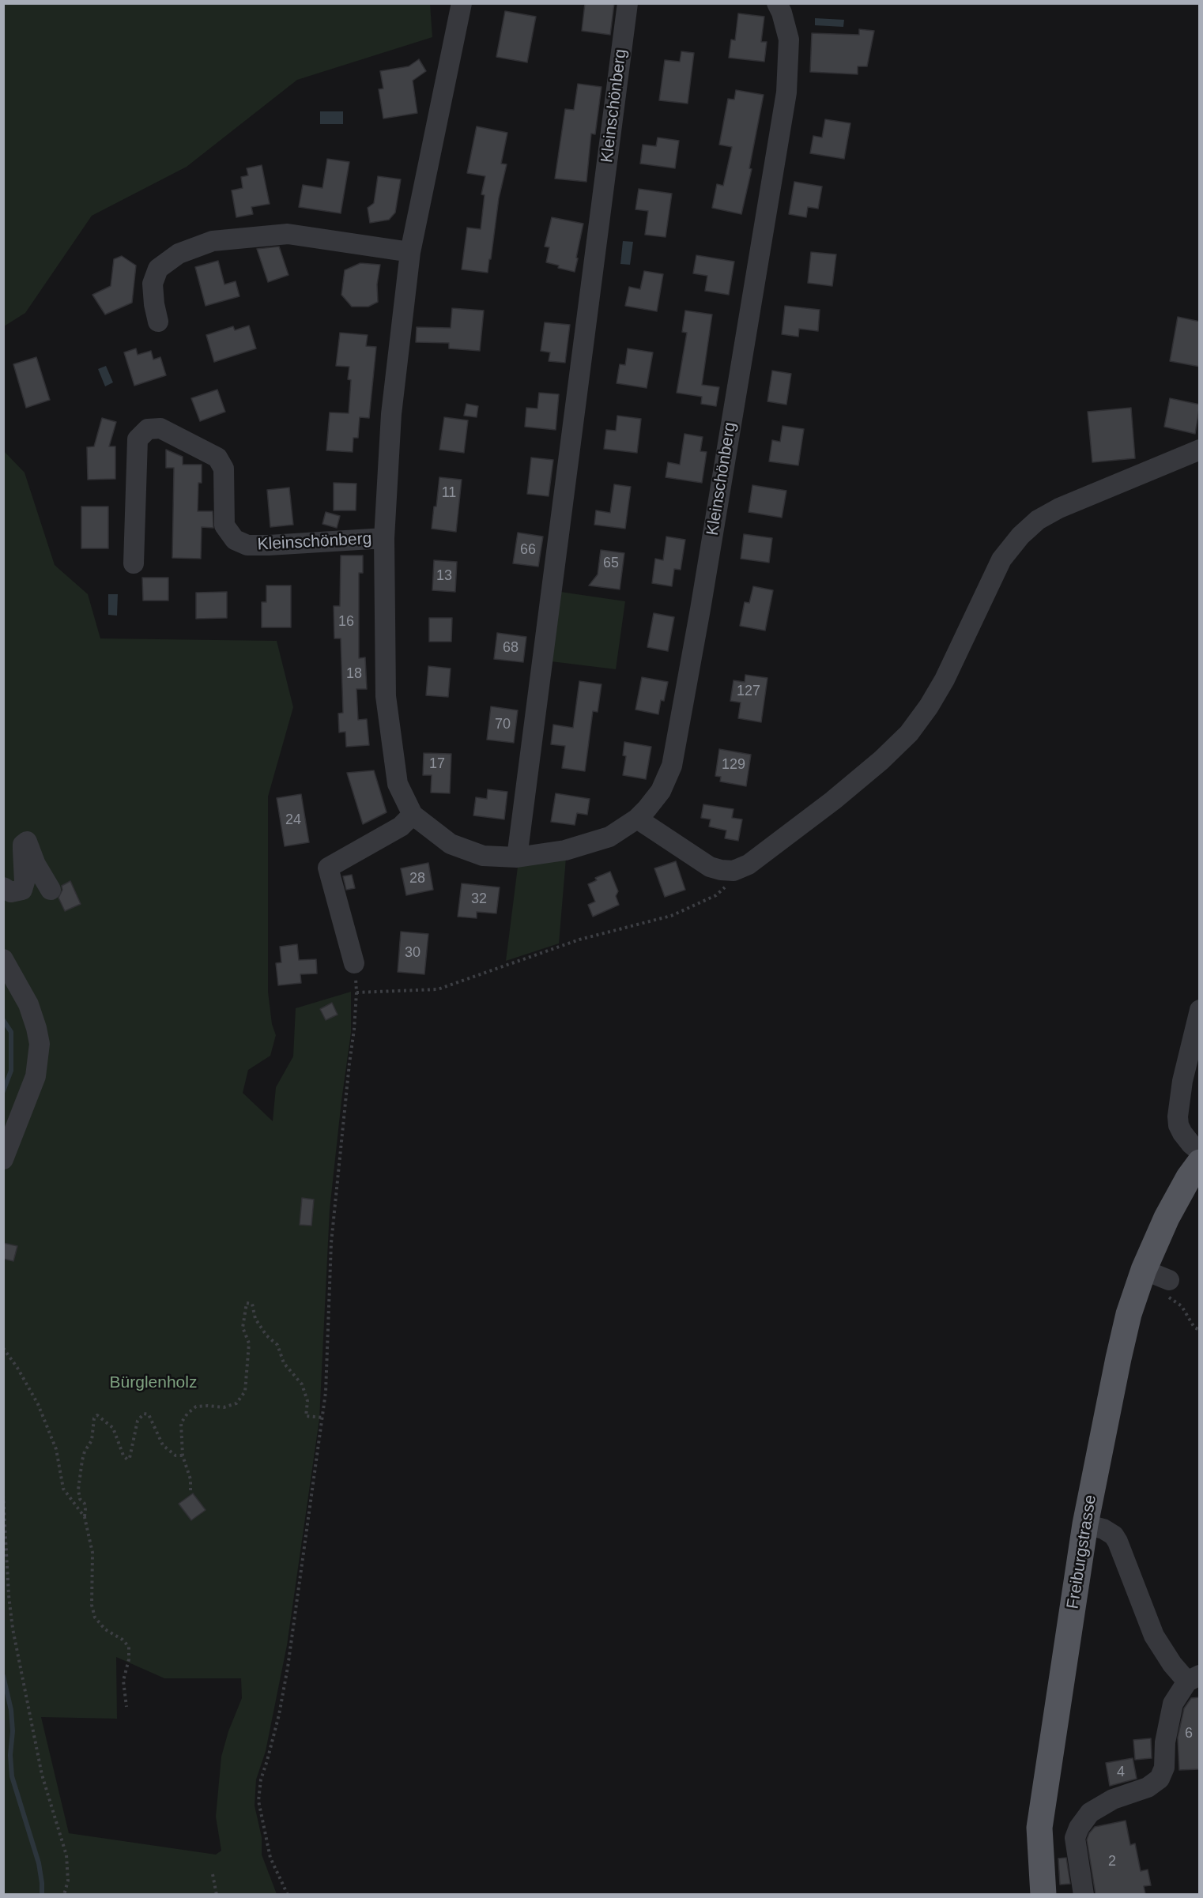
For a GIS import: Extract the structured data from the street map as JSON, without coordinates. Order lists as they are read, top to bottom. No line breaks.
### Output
{"streets":{"main road":["Freiburgstrasse"],"street":["Kleinschönberg"]},"parks":["Bürglenholz"],"house_numbers":["11","66","65","13","16","68","18","127","70","17","129","24","28","32","30","6","4","2"]}
